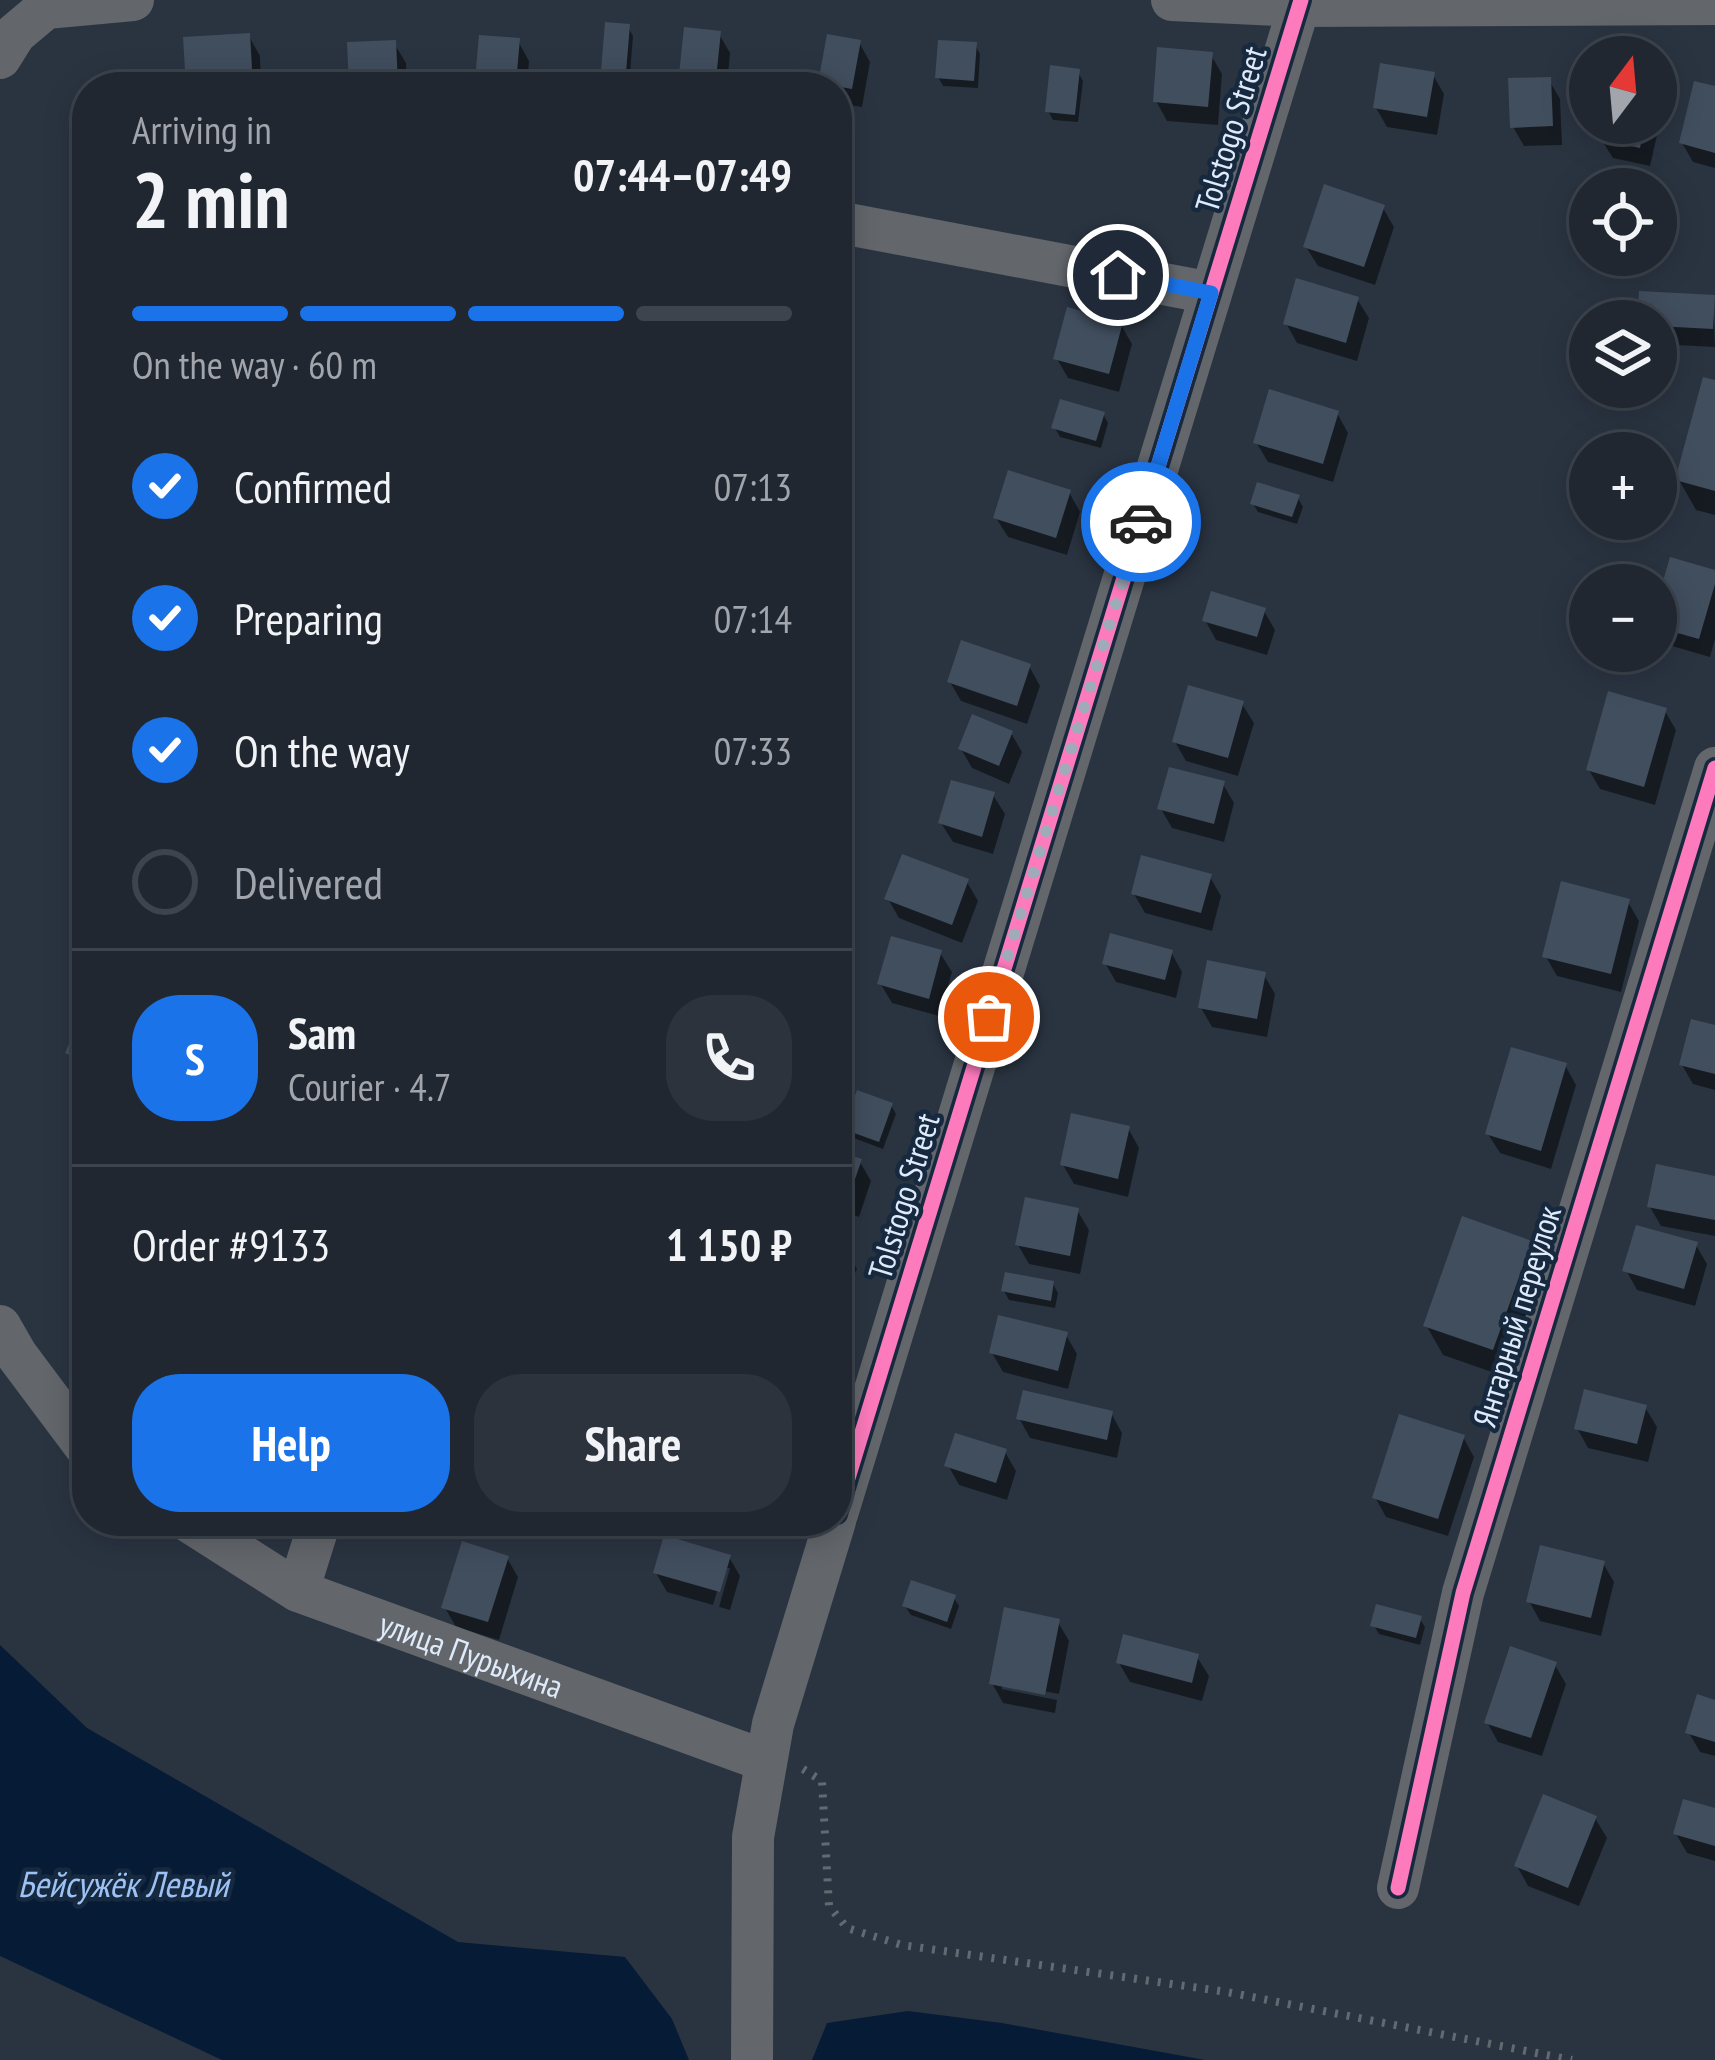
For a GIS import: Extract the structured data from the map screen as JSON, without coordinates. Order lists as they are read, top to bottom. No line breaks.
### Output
{"streets":{"street":["Tolstogo Street","Янтарный переулок","улица Пурыхина"]},"crossings":[["Tolstogo Street","улица Пурыхина"]],"water":["Бейсужёк Левый"],"north":"top","page":{"map_buttons":["+","−"],"heading":["2 min","Arriving in","07:44–07:49"],"panel":["Sam","Courier · 4.7","Order #9133","1 150 ₽"],"bar":"On the way · 60 m","list":[["Confirmed","07:13"],["Preparing","07:14"],["On the way","07:33"],"Delivered"],"round":"S","buttons":["Help","Share"]}}
